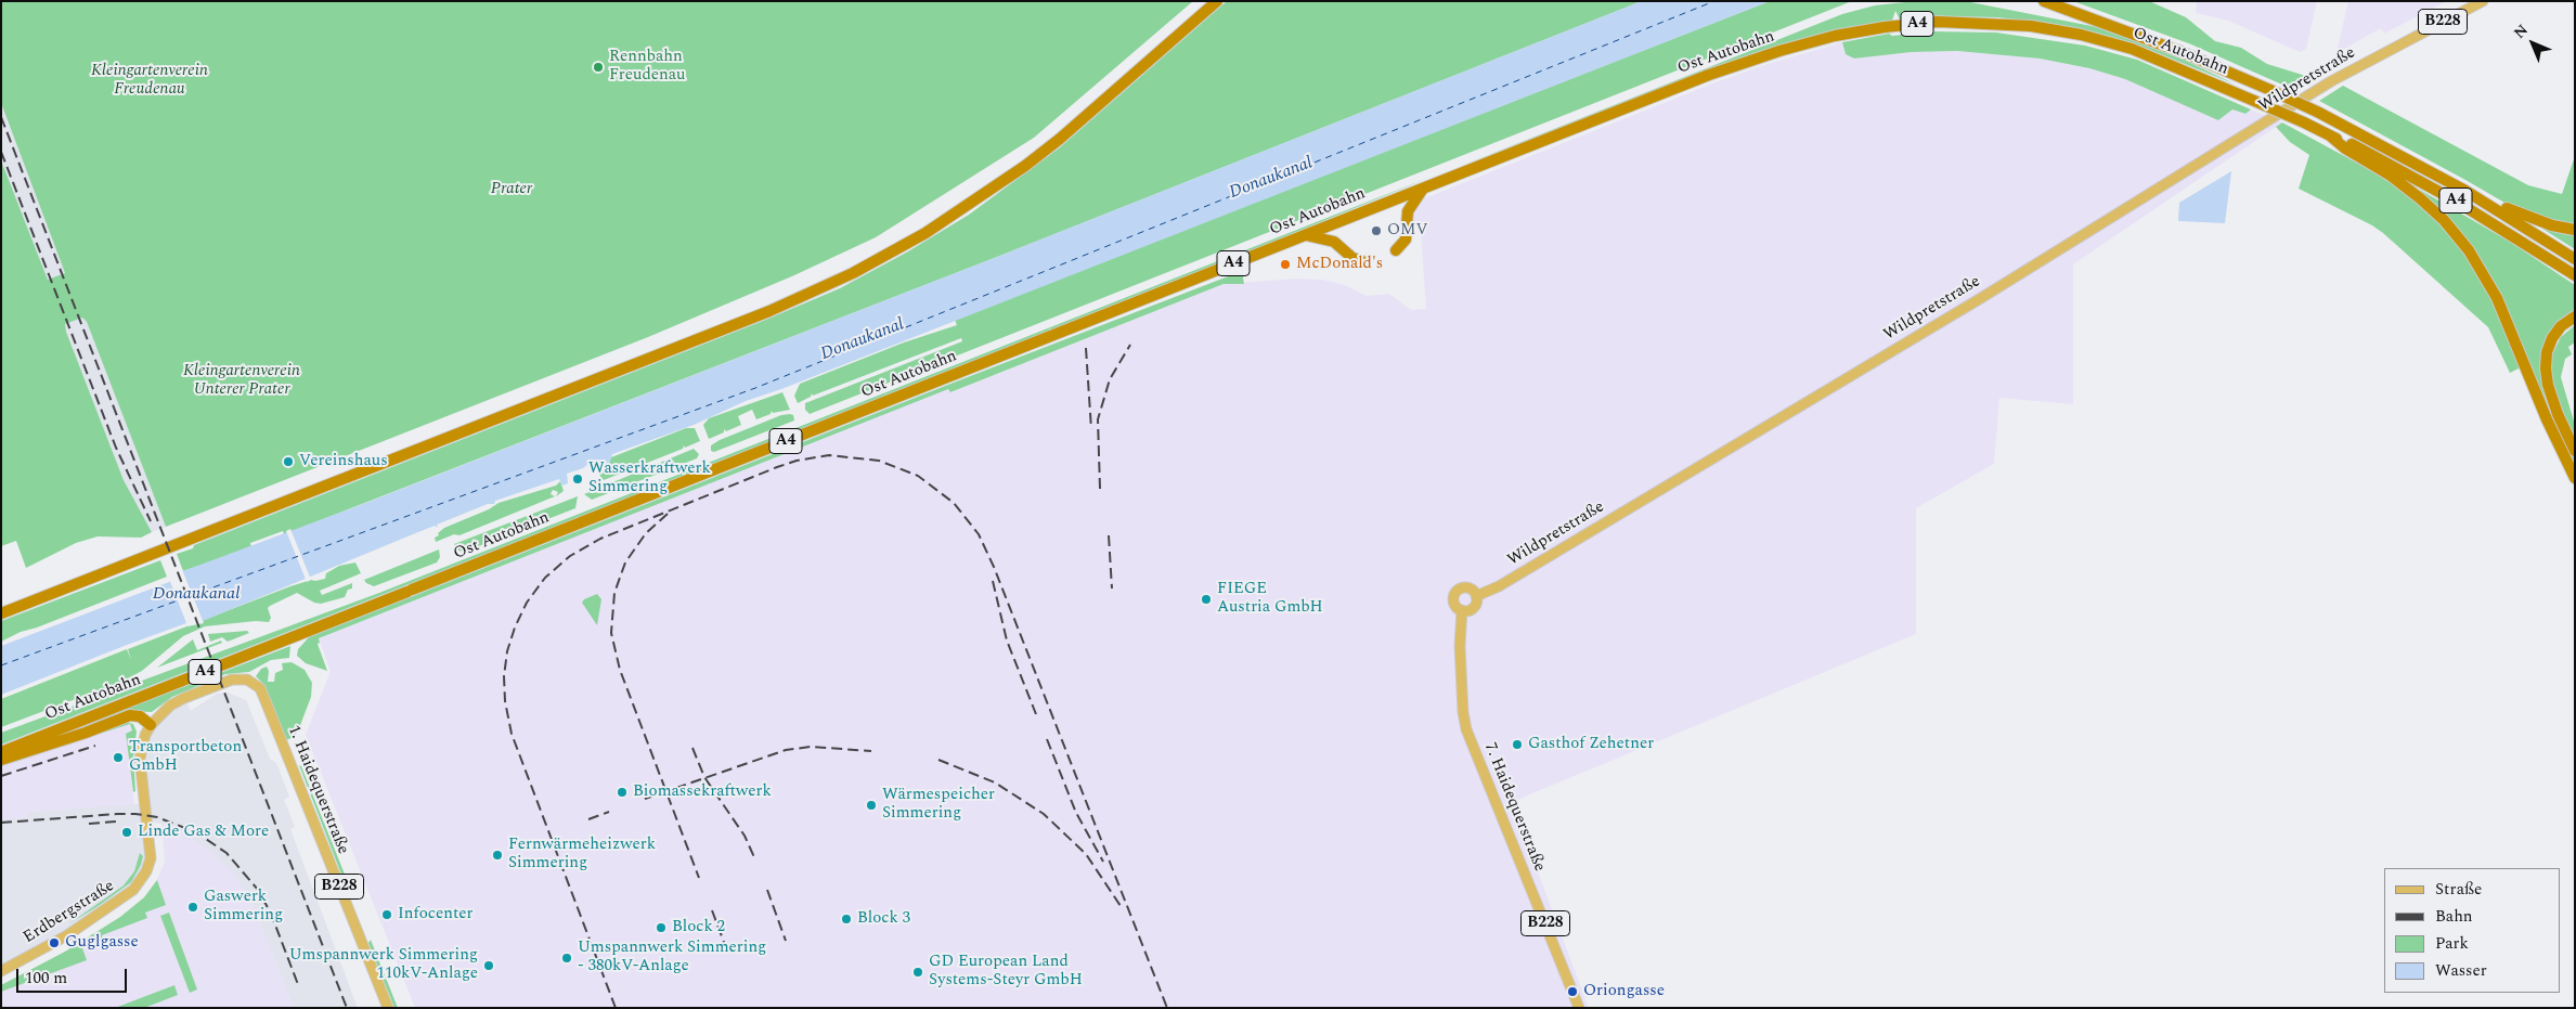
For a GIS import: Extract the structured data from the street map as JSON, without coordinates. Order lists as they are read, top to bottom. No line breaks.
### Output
{"streets":{"highway":["A4","Ost Autobahn"],"main road":["B228","Wildpretstraße","1. Haidequerstraße","7. Haidequerstraße","Erdbergstraße"]},"crossings":[["A4","Ost Autobahn"],["Wildpretstraße","7. Haidequerstraße"],["1. Haidequerstraße","Erdbergstraße"]],"water":["Donaukanal"],"parks":["Kleingartenverein Freudenau","Prater","Kleingartenverein Unterer Prater"],"places":["Rennbahn Freudenau","OMV","McDonald's","Vereinshaus","Wasserkraftwerk Simmering","FIEGE Austria GmbH","Gasthof Zehetner","Transportbeton GmbH","Biomassekraftwerk","Wärmespeicher Simmering","Linde Gas & More","Fernwärmeheizwerk Simmering","Gaswerk Simmering","Infocenter","Block 3","Block 2","Guglgasse","Umspannwerk Simmering - 380kV-Anlage","Umspannwerk Simmering 110kV-Anlage","GD European Land Systems-Steyr GmbH","Oriongasse"],"legend":["Straße","Bahn","Park","Wasser"],"scale_bar":"100 m","north":"top left"}
